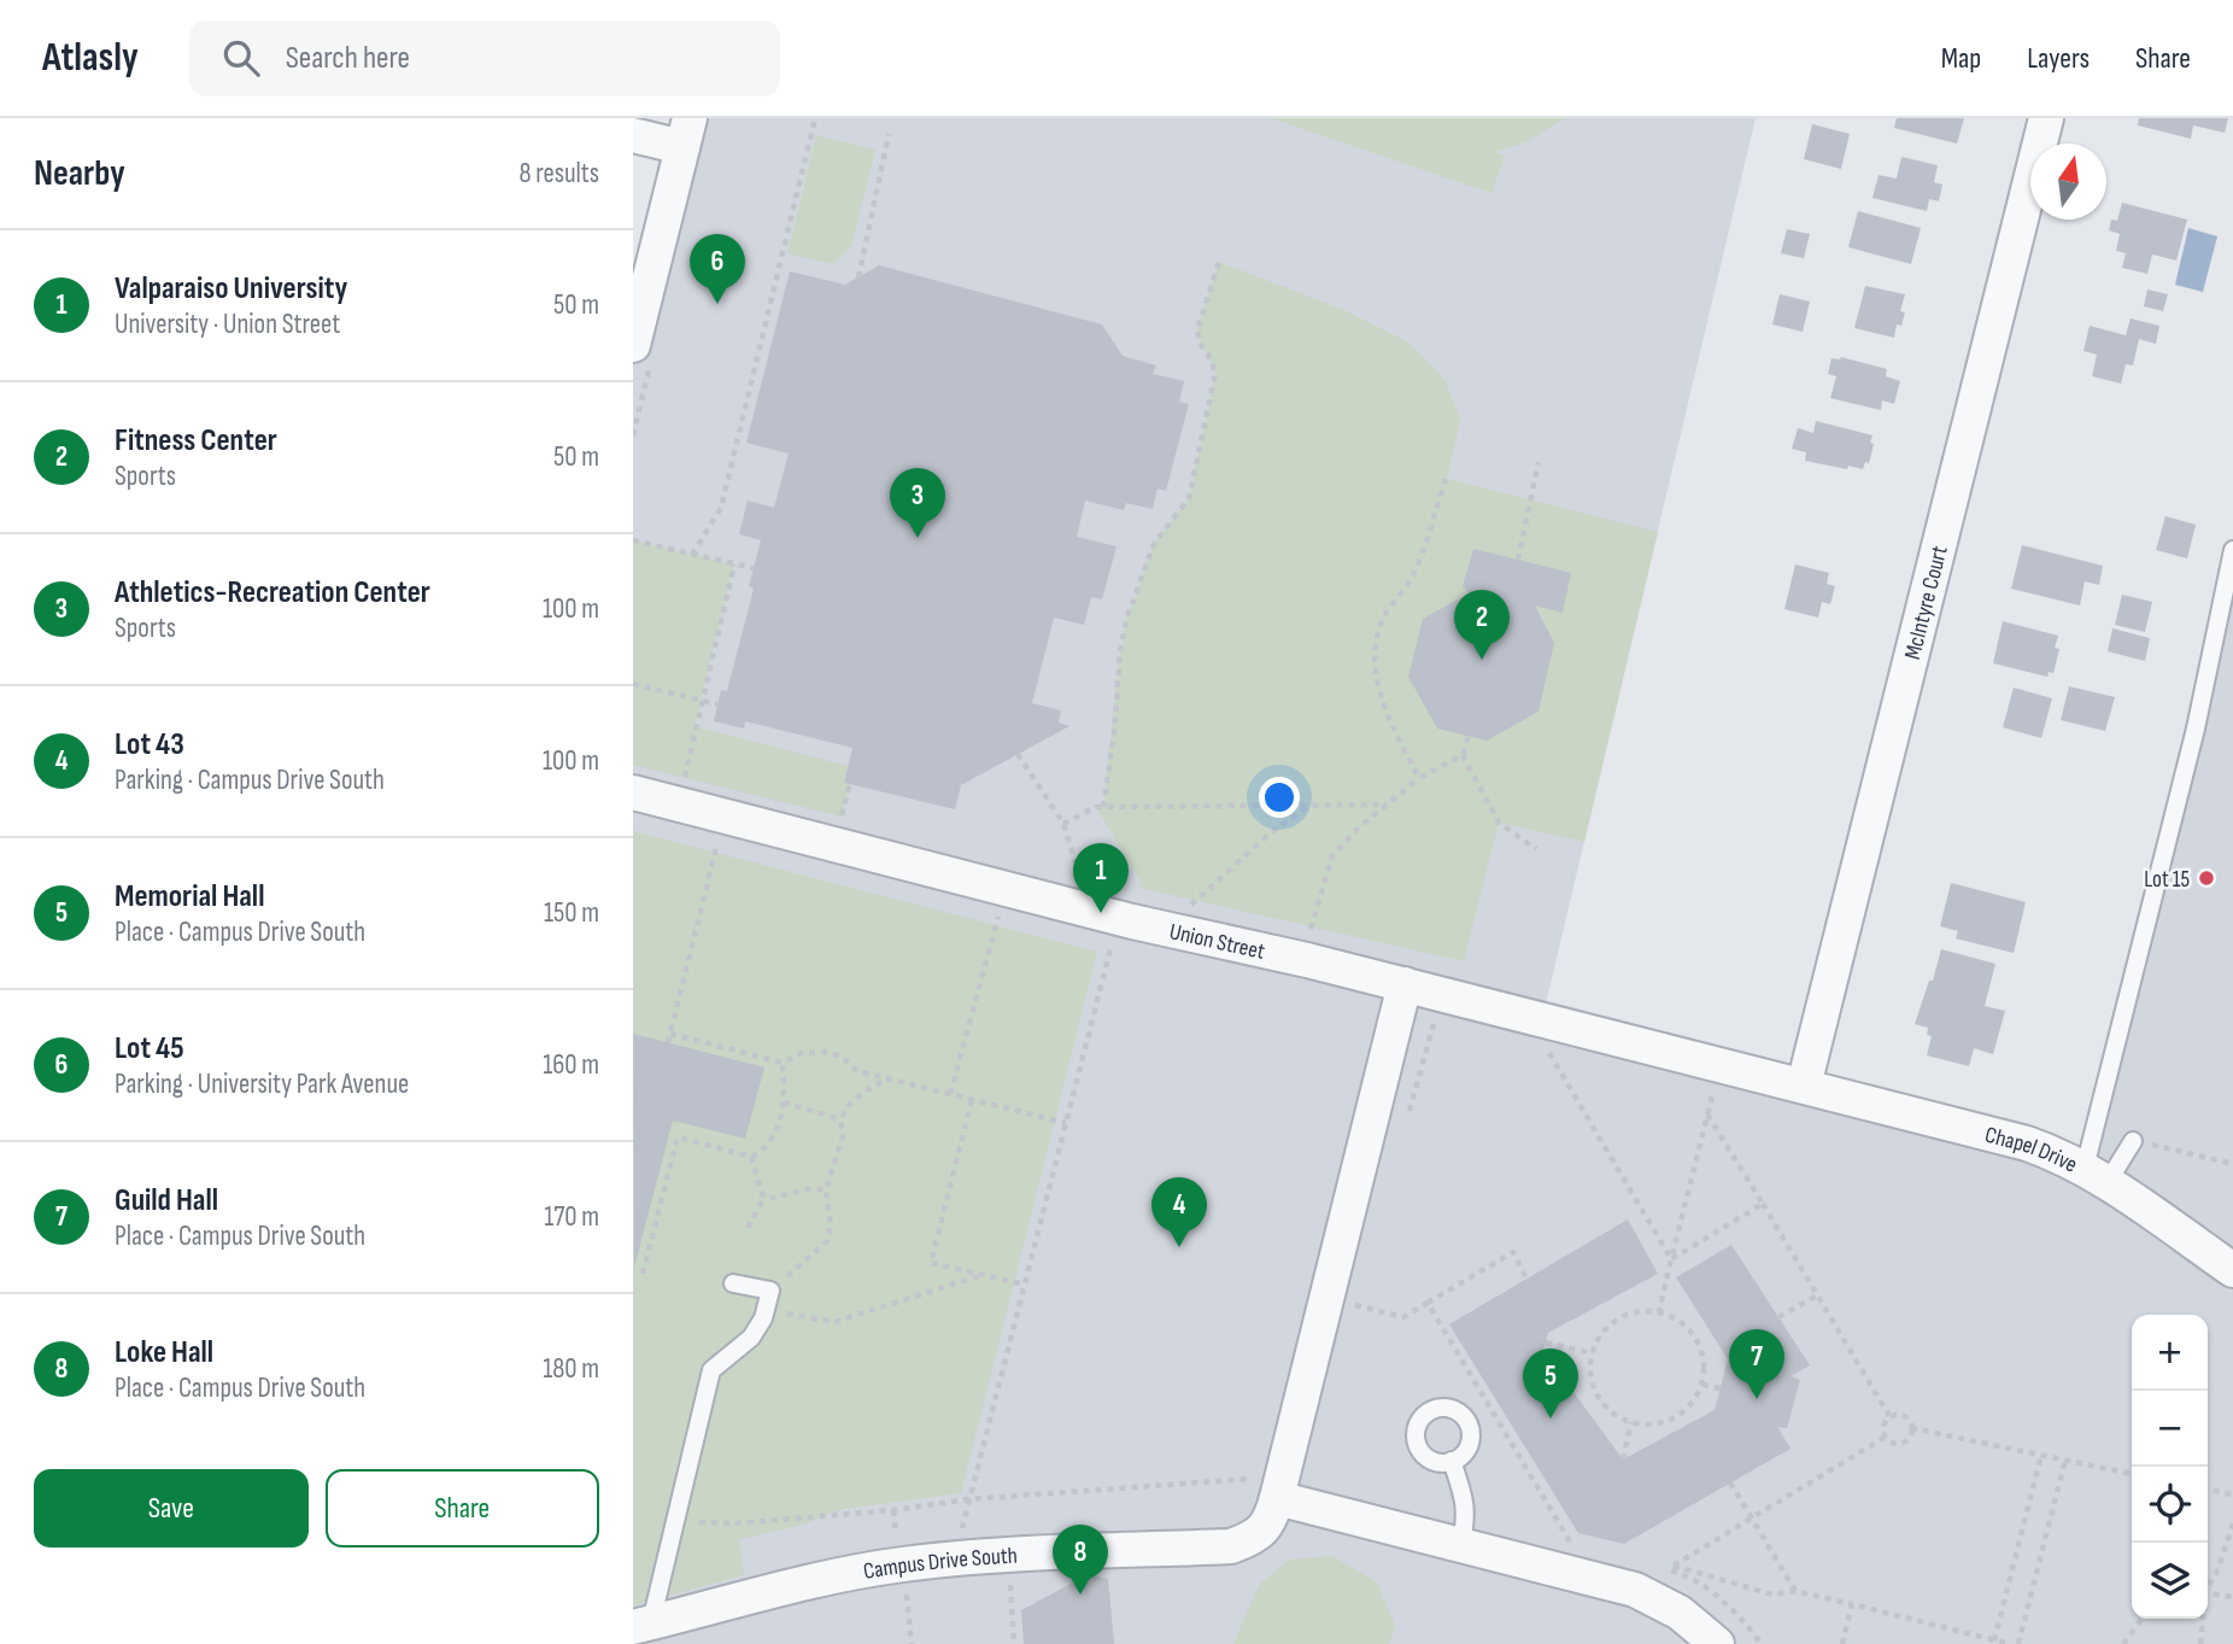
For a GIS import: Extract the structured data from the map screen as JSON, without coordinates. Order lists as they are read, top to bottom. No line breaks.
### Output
{"streets":{"street":["McIntyre Court","Union Street","Chapel Drive","Campus Drive South"]},"crossings":[["McIntyre Court","Union Street"],["McIntyre Court","Chapel Drive"],["Union Street","Chapel Drive"],["Union Street","Campus Drive South"]],"places":["Lot 15"],"north":"top","page":{"header":"Atlasly","search":"Search here","nav":["Map","Layers","Share"],"heading":["Nearby","8 results"],"list":[{"mark":"1","name":"Valparaiso University","note":"University · Union Street","value":"50 m"},{"mark":"2","name":"Fitness Center","note":"Sports","value":"50 m"},{"mark":"3","name":"Athletics-Recreation Center","note":"Sports","value":"100 m"},{"mark":"4","name":"Lot 43","note":"Parking · Campus Drive South","value":"100 m"},{"mark":"5","name":"Memorial Hall","note":"Place · Campus Drive South","value":"150 m"},{"mark":"6","name":"Lot 45","note":"Parking · University Park Avenue","value":"160 m"},{"mark":"7","name":"Guild Hall","note":"Place · Campus Drive South","value":"170 m"},{"mark":"8","name":"Loke Hall","note":"Place · Campus Drive South","value":"180 m"}],"pins":["6","3","2","1","4","7","5","8"],"map_buttons":["+","−"],"buttons":["Save","Share"]}}
